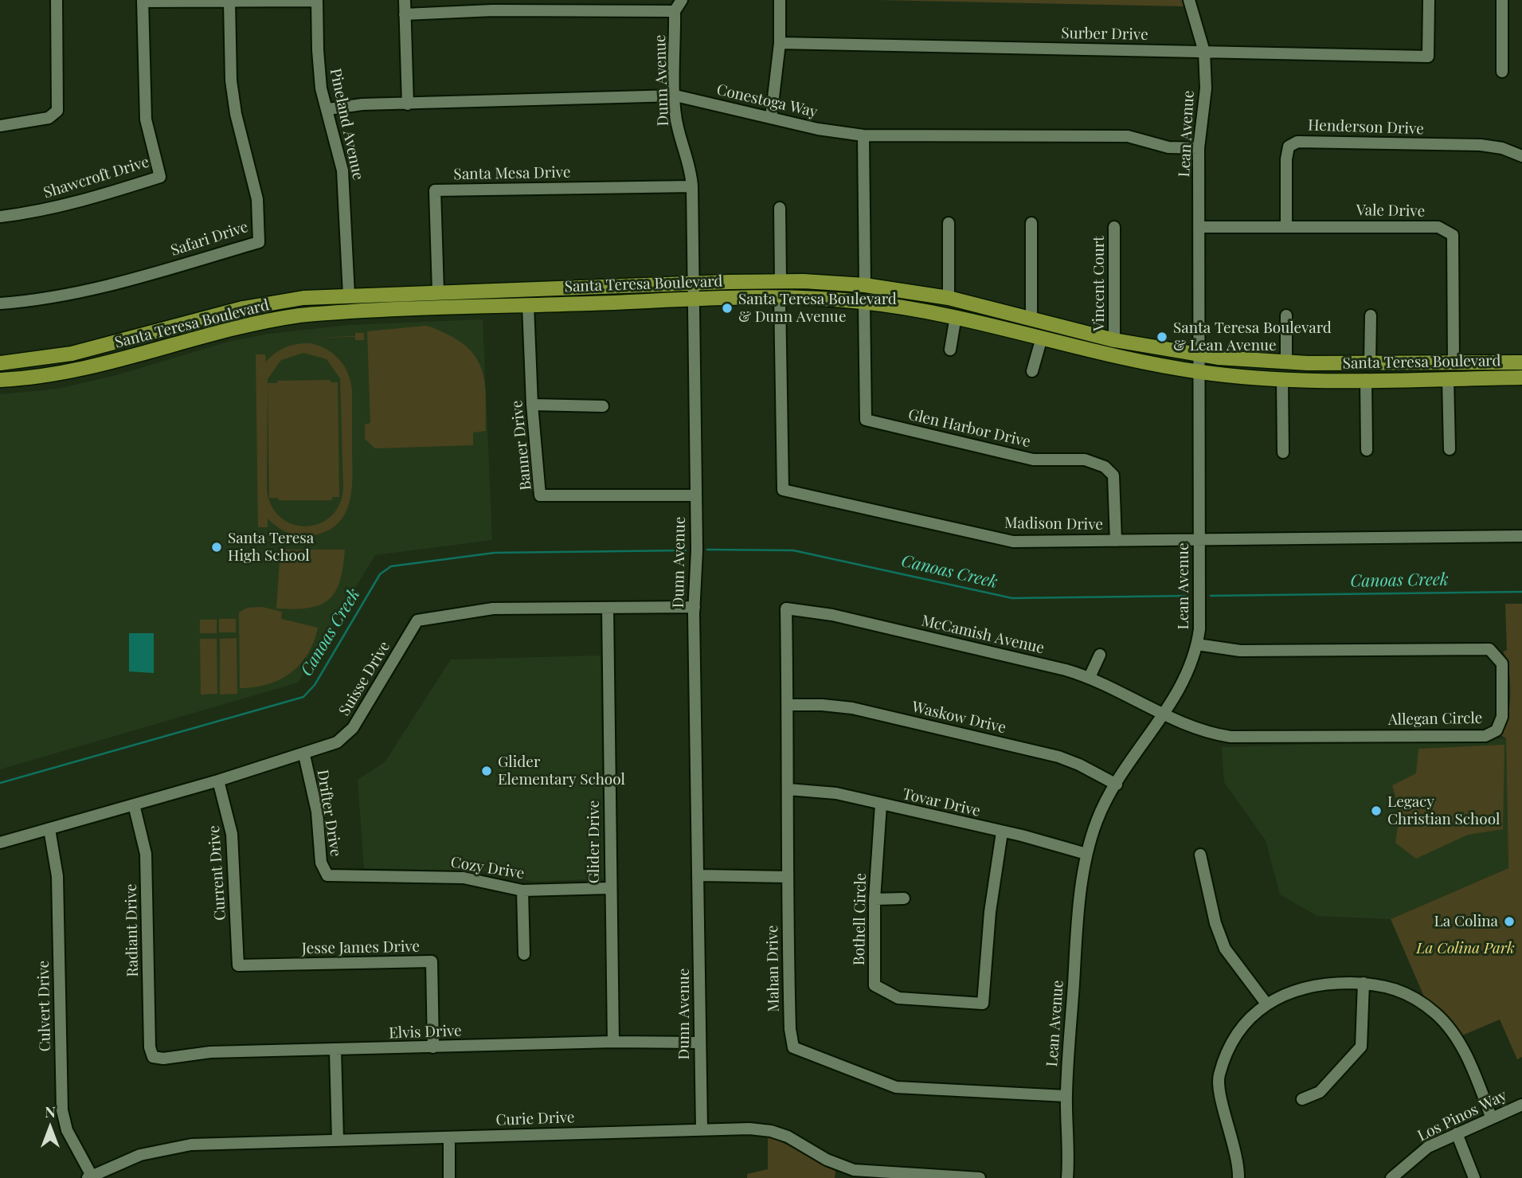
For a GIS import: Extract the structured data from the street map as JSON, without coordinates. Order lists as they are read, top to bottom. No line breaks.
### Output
{"streets":{"main road":["Santa Teresa Boulevard"],"street":["Surber Drive","Dunn Avenue","Conestoga Way","Pineland Avenue","Henderson Drive","Lean Avenue","Santa Mesa Drive","Shawcroft Drive","Vale Drive","Safari Drive","Vincent Court","Glen Harbor Drive","Banner Drive","Madison Drive","McCamish Avenue","Suisse Drive","Waskow Drive","Allegan Circle","Tovar Drive","Drifter Drive","Glider Drive","Cozy Drive","Current Drive","Bothell Circle","Radiant Drive","Jesse James Drive","Mahan Drive","Culvert Drive","Elvis Drive","Los Pinos Way","Curie Drive"]},"crossings":[["Surber Drive","Lean Avenue"],["Dunn Avenue","Conestoga Way"],["Dunn Avenue","Santa Mesa Drive"],["Dunn Avenue","Santa Teresa Boulevard"],["Dunn Avenue","Banner Drive"],["Dunn Avenue","Suisse Drive"],["Dunn Avenue","Elvis Drive"],["Dunn Avenue","Curie Drive"],["Conestoga Way","Pineland Avenue"],["Conestoga Way","Lean Avenue"],["Pineland Avenue","Shawcroft Drive"],["Pineland Avenue","Safari Drive"],["Pineland Avenue","Santa Teresa Boulevard"],["Henderson Drive","Vale Drive"],["Lean Avenue","Vale Drive"],["Lean Avenue","Santa Teresa Boulevard"],["Lean Avenue","Madison Drive"],["Lean Avenue","McCamish Avenue"],["Lean Avenue","Waskow Drive"],["Lean Avenue","Allegan Circle"],["Lean Avenue","Tovar Drive"],["Lean Avenue","Mahan Drive"],["Santa Mesa Drive","Santa Teresa Boulevard"],["Vale Drive","Santa Teresa Boulevard"],["Vincent Court","Santa Teresa Boulevard"],["Santa Teresa Boulevard","Glen Harbor Drive"],["Santa Teresa Boulevard","Banner Drive"],["Santa Teresa Boulevard","Madison Drive"],["Glen Harbor Drive","Madison Drive"],["McCamish Avenue","Allegan Circle"],["McCamish Avenue","Mahan Drive"],["Suisse Drive","Drifter Drive"],["Suisse Drive","Glider Drive"],["Suisse Drive","Current Drive"],["Suisse Drive","Radiant Drive"],["Suisse Drive","Culvert Drive"],["Waskow Drive","Mahan Drive"],["Tovar Drive","Bothell Circle"],["Tovar Drive","Mahan Drive"],["Drifter Drive","Cozy Drive"],["Glider Drive","Cozy Drive"],["Glider Drive","Elvis Drive"],["Current Drive","Jesse James Drive"],["Radiant Drive","Elvis Drive"],["Jesse James Drive","Elvis Drive"],["Culvert Drive","Curie Drive"]],"water":["Canoas Creek"],"parks":["La Colina Park"],"places":["Santa Teresa Boulevard & Dunn Avenue","Santa Teresa Boulevard & Lean Avenue","Santa Teresa High School","Glider Elementary School","Legacy Christian School","La Colina"],"north":"top"}
